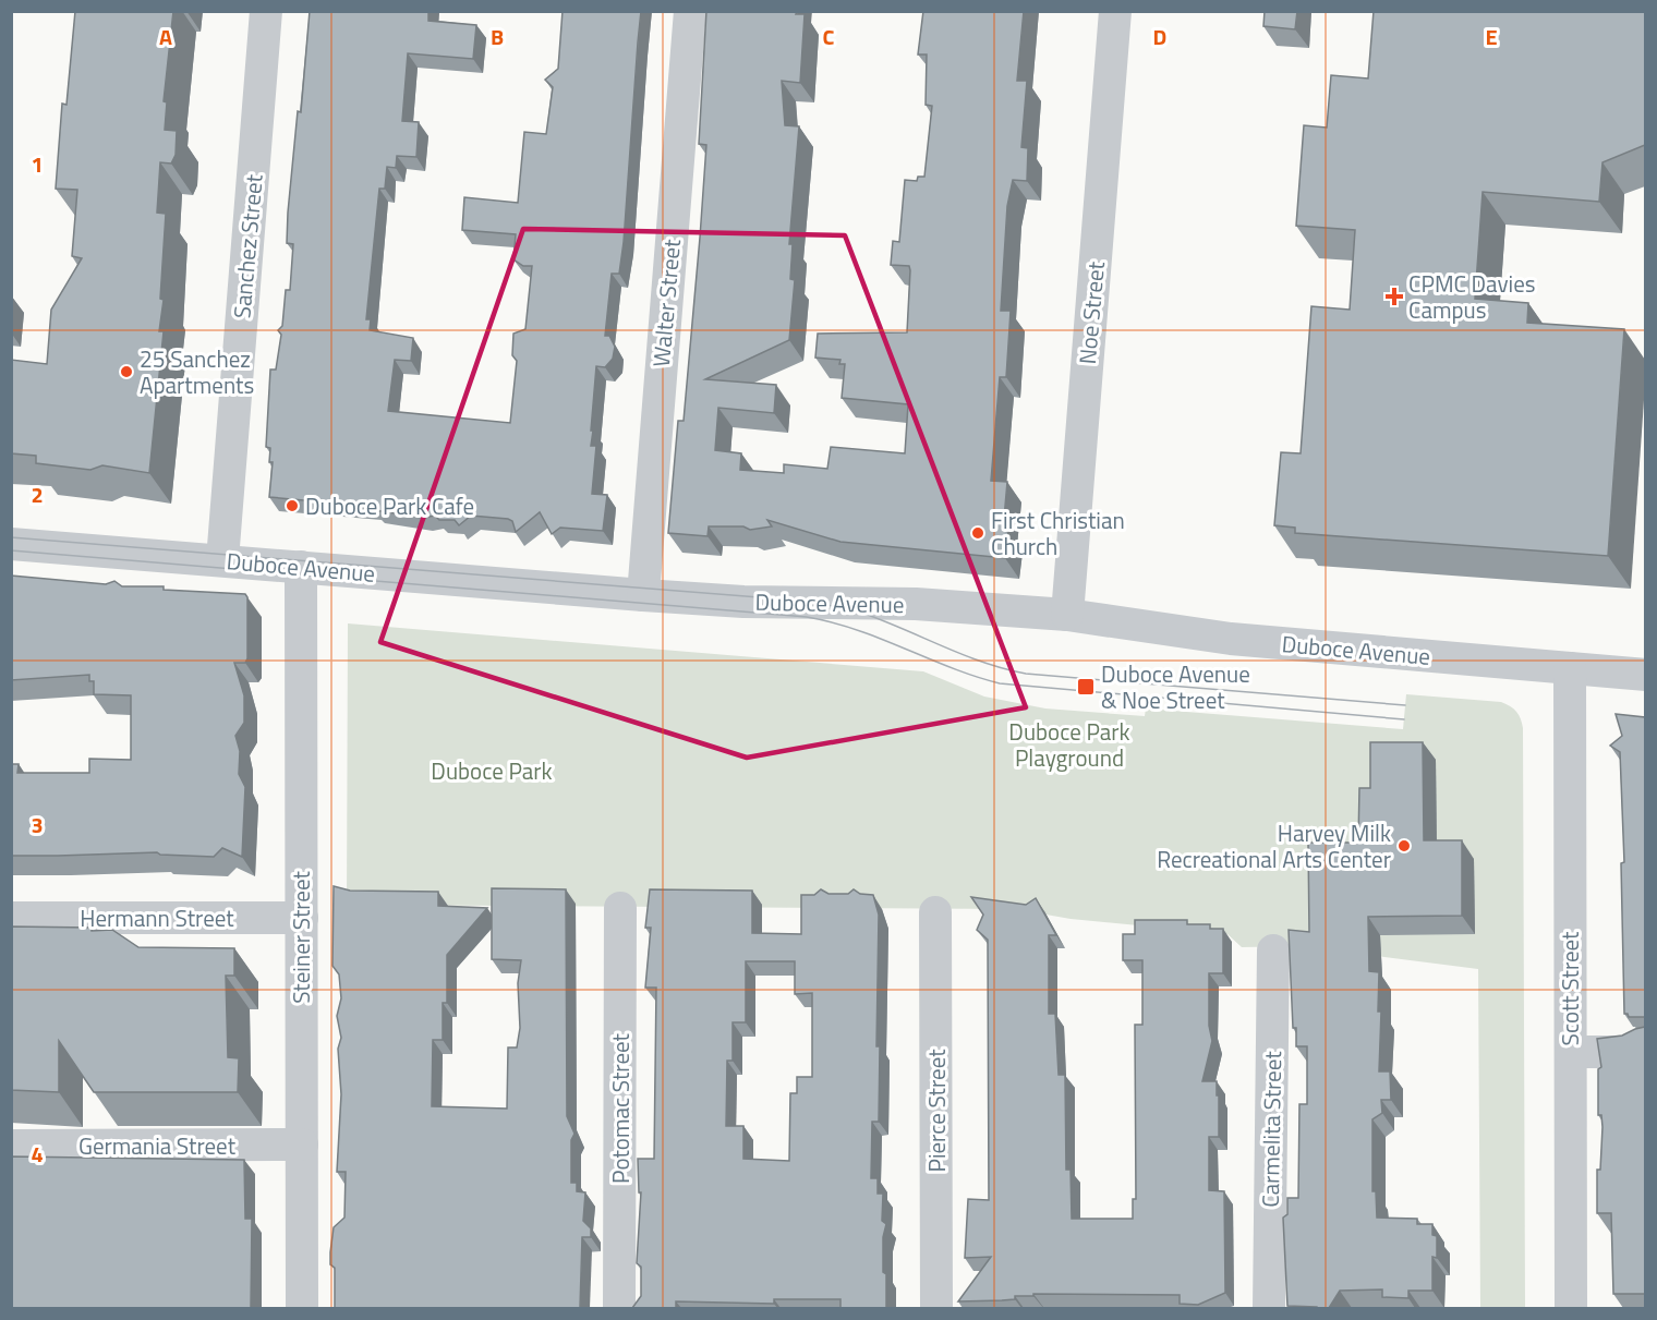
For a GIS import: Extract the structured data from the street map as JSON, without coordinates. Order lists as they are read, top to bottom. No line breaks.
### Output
{"streets":{"street":["Sanchez Street","Walter Street","Noe Street","Duboce Avenue","Hermann Street","Steiner Street","Scott Street","Potomac Street","Pierce Street","Carmelita Street","Germania Street"]},"crossings":[["Sanchez Street","Duboce Avenue"],["Walter Street","Duboce Avenue"],["Noe Street","Duboce Avenue"],["Duboce Avenue","Steiner Street"],["Duboce Avenue","Scott Street"],["Hermann Street","Steiner Street"],["Steiner Street","Germania Street"]],"parks":["Duboce Park Playground","Duboce Park"],"places":{"health":["CPMC Davies Campus"],"other":["25 Sanchez Apartments","Duboce Park Cafe","First Christian Church","Harvey Milk Recreational Arts Center"],"transit":["Duboce Avenue & Noe Street"]},"grid":{"columns":["A","B","C","D","E"],"rows":["1","2","3","4"]}}
